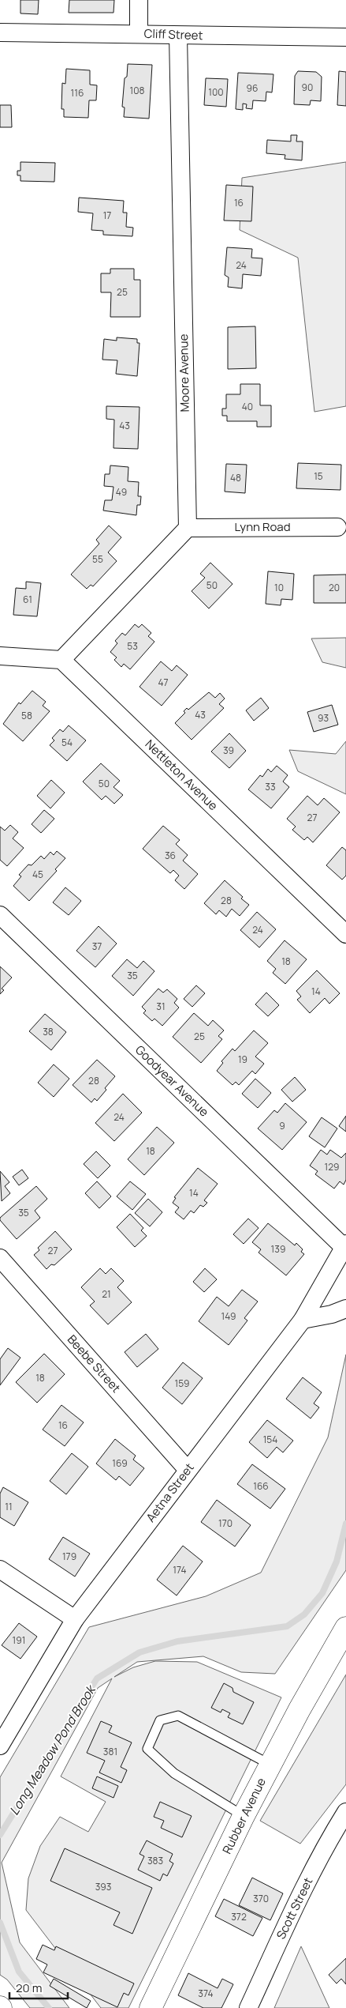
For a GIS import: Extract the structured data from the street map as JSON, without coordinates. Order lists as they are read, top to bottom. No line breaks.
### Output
{"streets":{"street":["Cliff Street","Moore Avenue","Lynn Road","Nettleton Avenue","Goodyear Avenue","Beebe Street","Aetna Street","Rubber Avenue","Scott Street"]},"crossings":[["Cliff Street","Moore Avenue"],["Moore Avenue","Lynn Road"],["Goodyear Avenue","Aetna Street"],["Beebe Street","Aetna Street"]],"water":["Long Meadow Pond Brook"],"house_numbers":["90","96","108","100","116","16","17","24","25","40","43","15","48","49","55","50","10","20","61","53","47","43","58","93","54","39","50","33","27","36","45","28","24","37","18","35","14","31","38","25","19","28","24","9","18","129","14","35","139","27","21","149","18","159","16","154","169","166","11","170","179","174","191","381","383","393","370","372","374"],"scale_bar":"20 m"}
